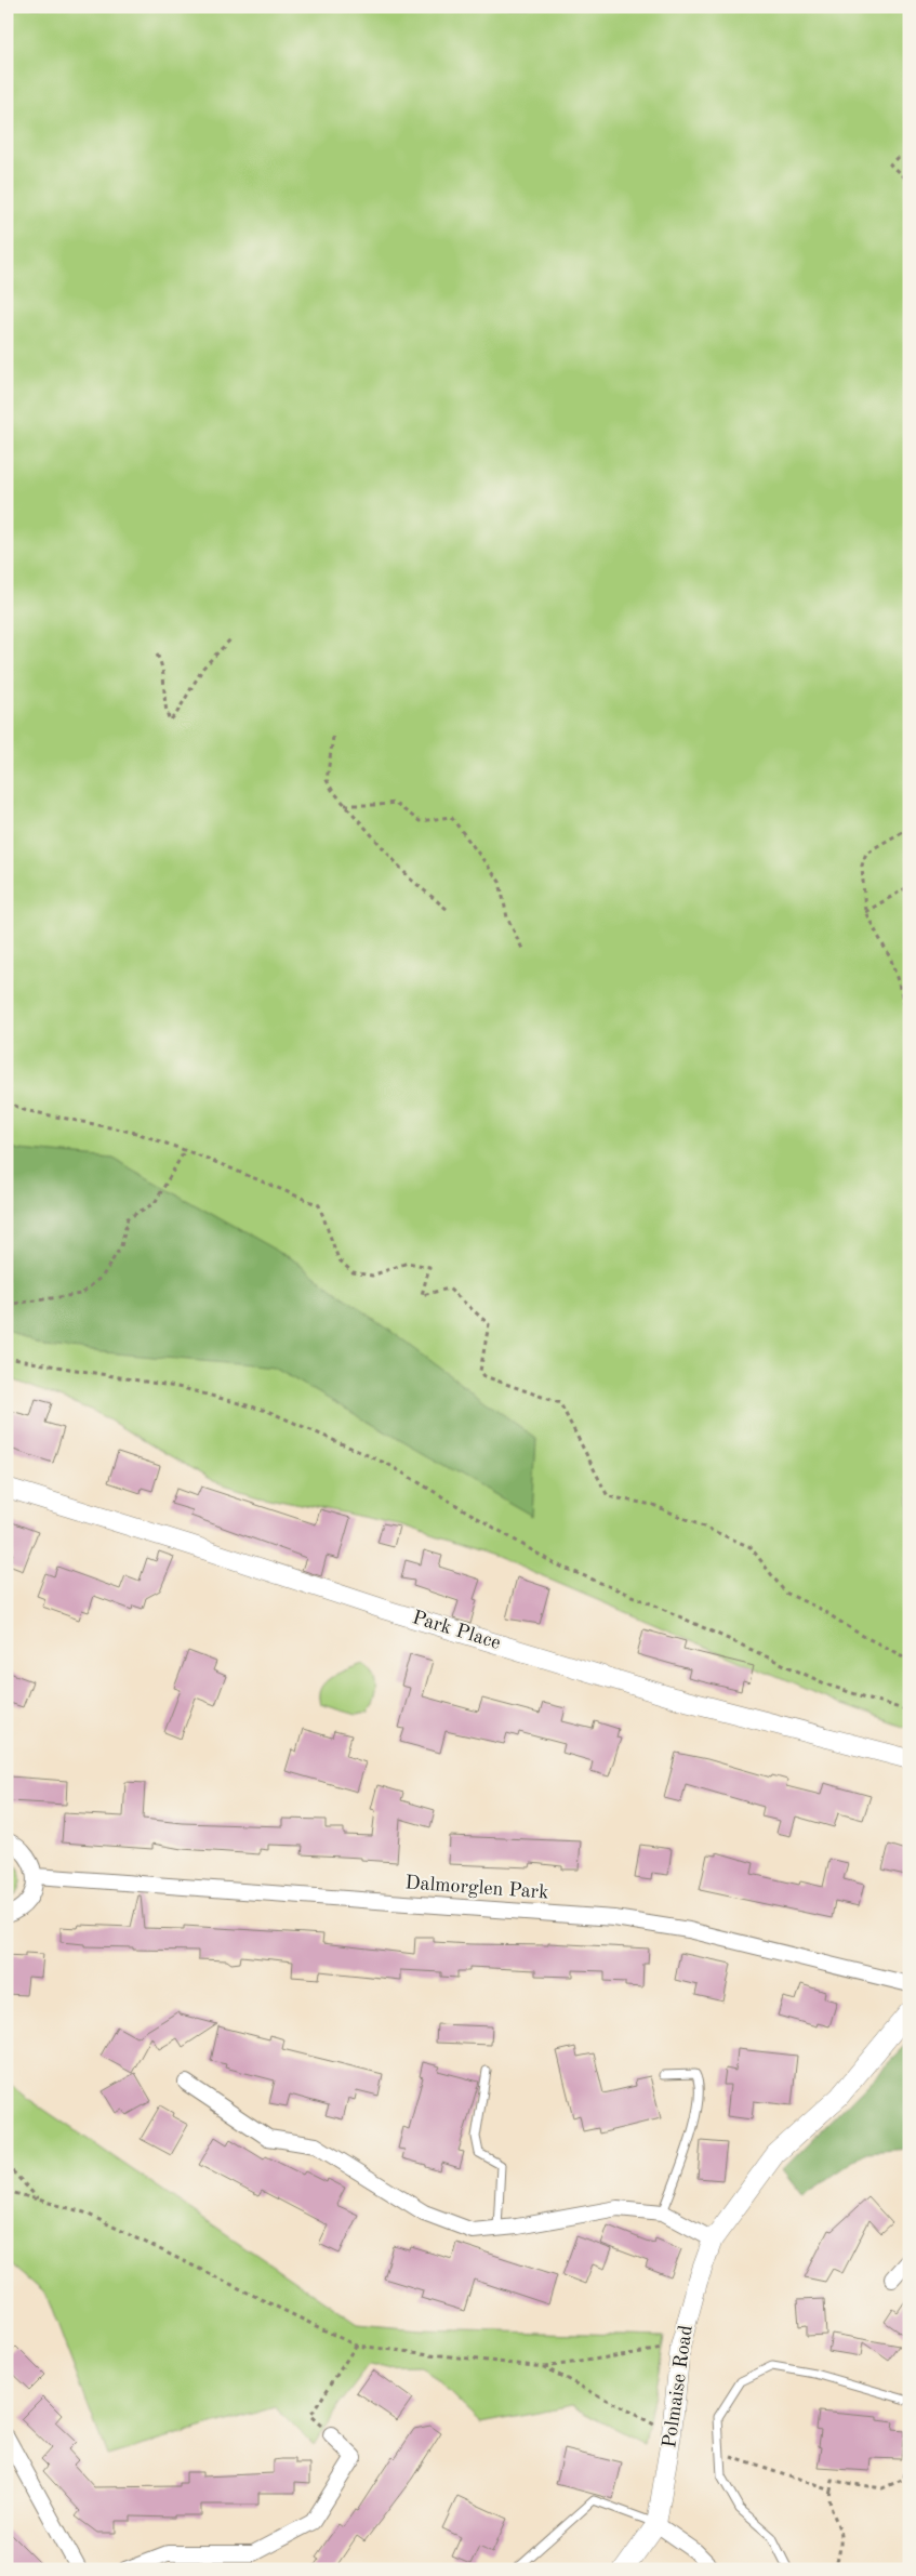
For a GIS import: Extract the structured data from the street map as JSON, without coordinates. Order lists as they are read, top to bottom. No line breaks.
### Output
{"streets":{"street":["Park Place","Dalmorglen Park","Polmaise Road"]}}
